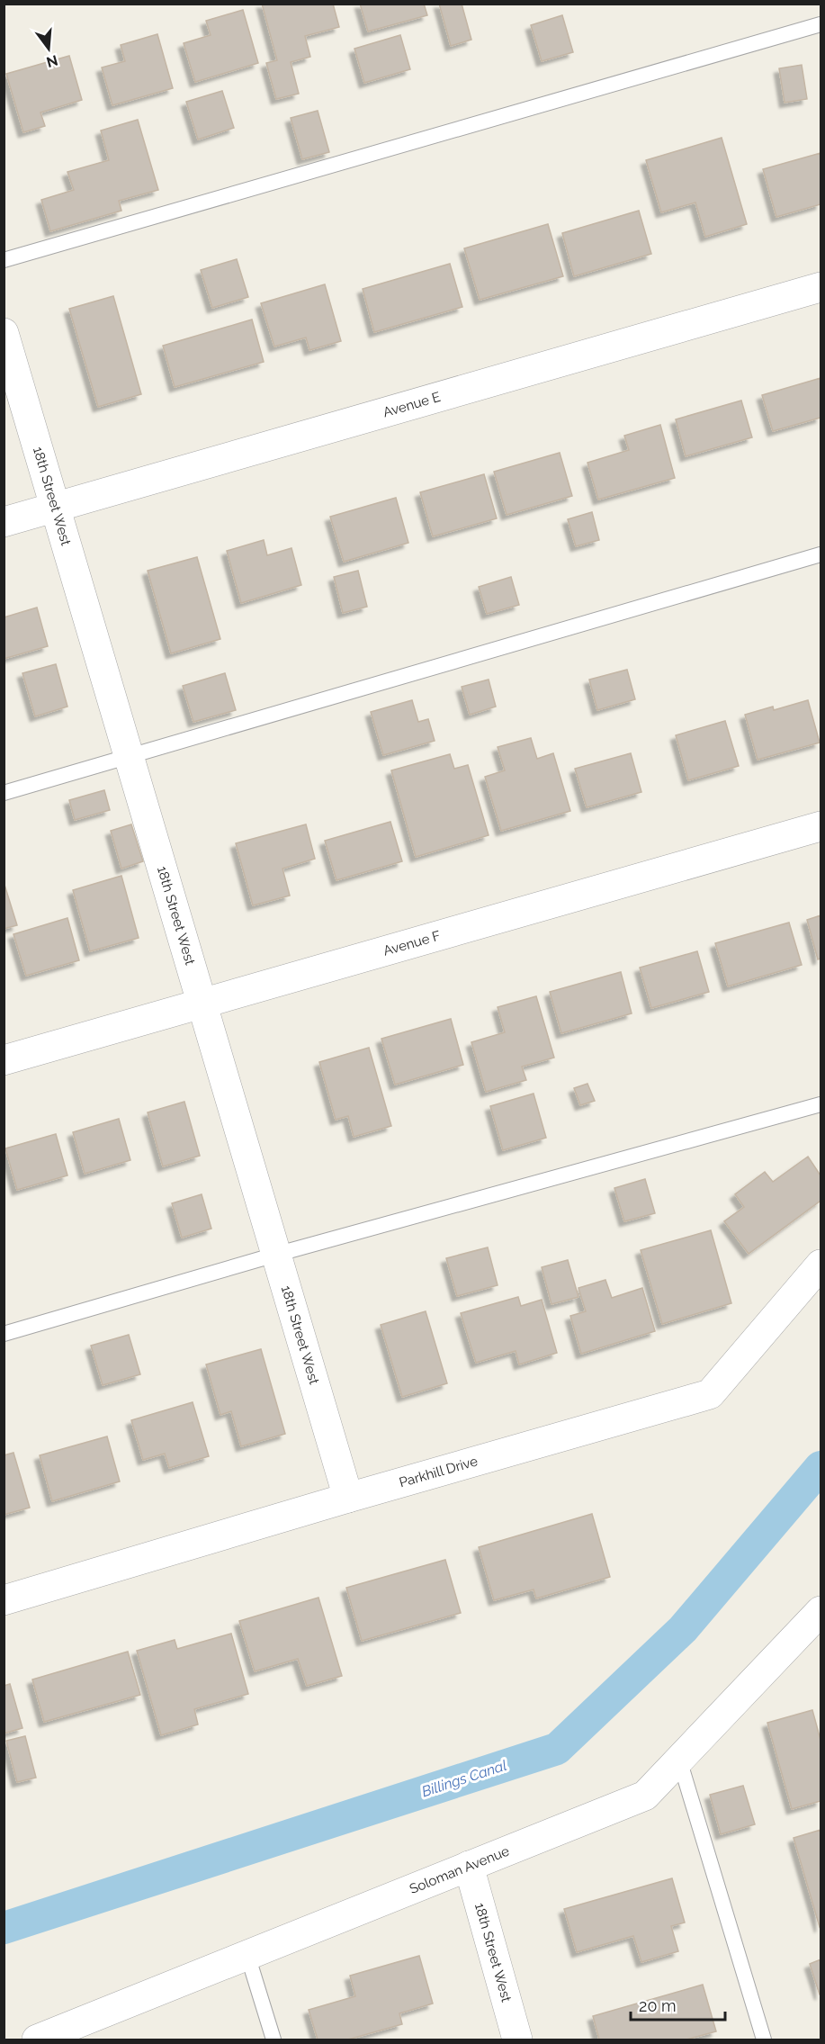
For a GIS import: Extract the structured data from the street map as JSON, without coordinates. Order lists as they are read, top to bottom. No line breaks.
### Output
{"streets":{"street":["Avenue E","18th Street West","Avenue F","Parkhill Drive","Soloman Avenue"]},"crossings":[["Avenue E","18th Street West"],["18th Street West","Avenue F"],["18th Street West","Parkhill Drive"],["18th Street West","Soloman Avenue"]],"water":["Billings Canal"],"scale_bar":"20 m","north":"bottom"}
